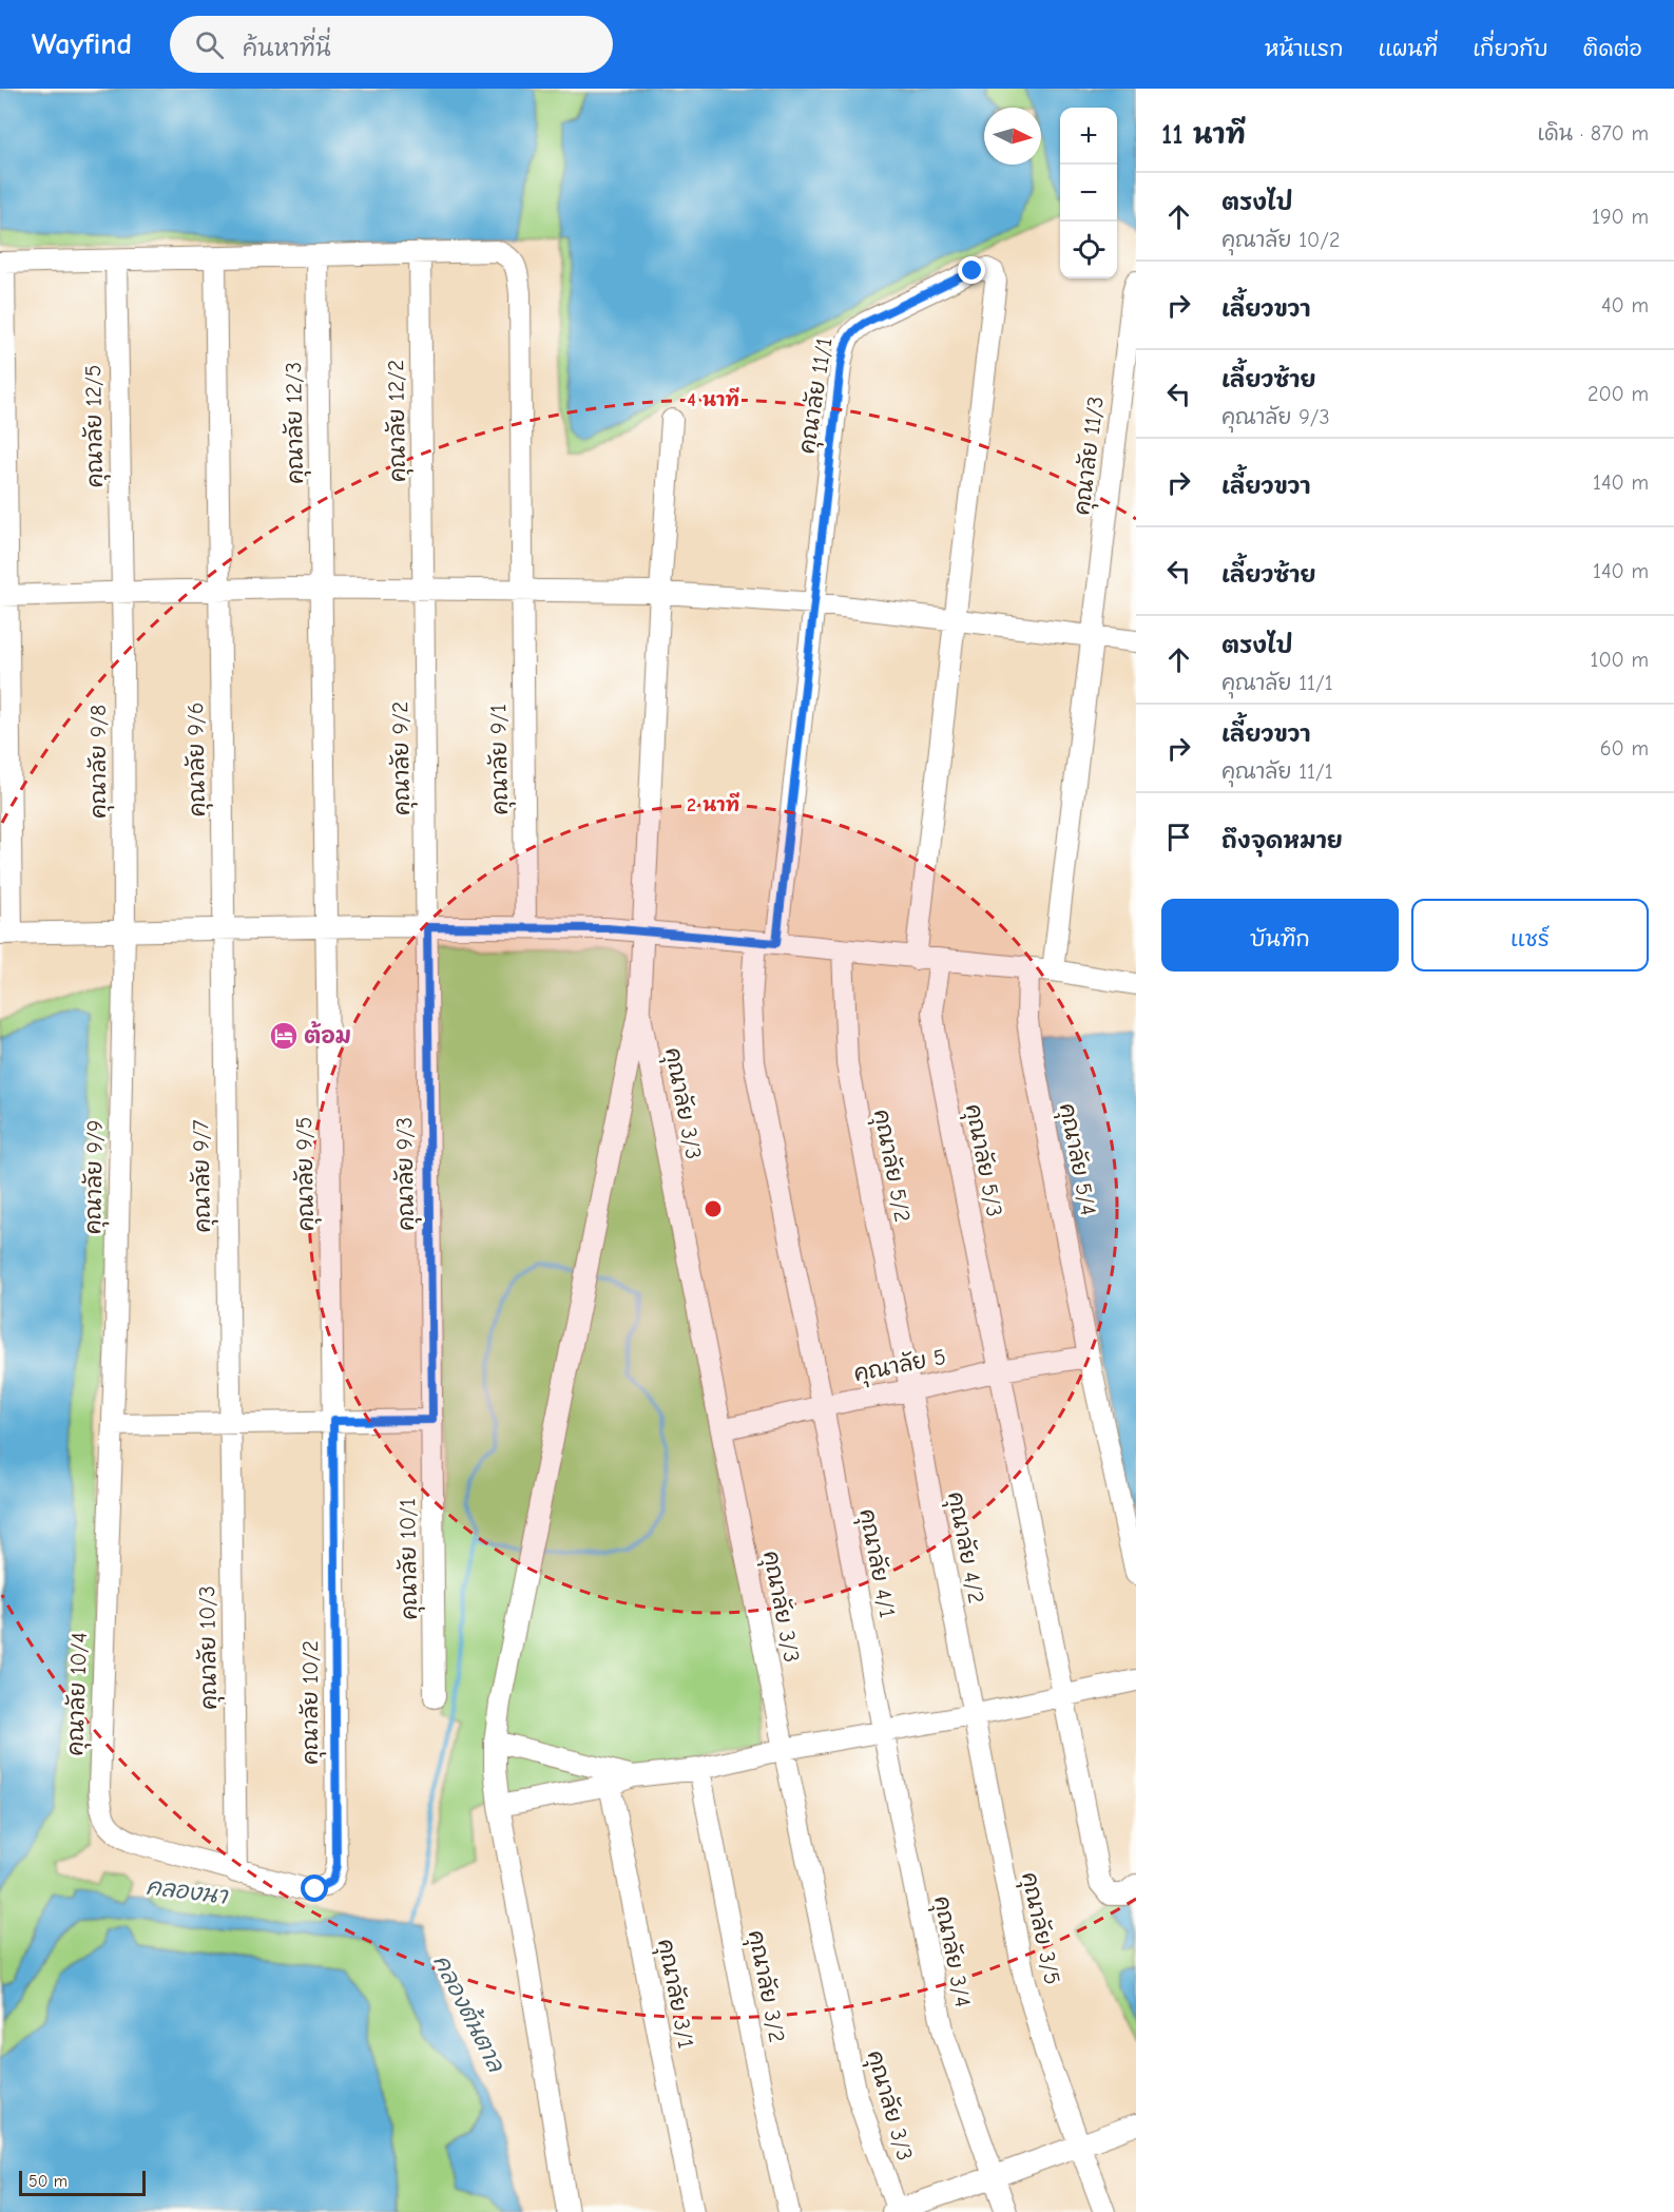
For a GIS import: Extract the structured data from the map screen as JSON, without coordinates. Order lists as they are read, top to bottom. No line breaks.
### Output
{"streets":{"street":["คุณาลัย 11/1","คุณาลัย 12/2","คุณาลัย 12/3","คุณาลัย 12/5","คุณาลัย 11/3","คุณาลัย 9/2","คุณาลัย 9/6","คุณาลัย 9/1","คุณาลัย 9/8","คุณาลัย 3/3","คุณาลัย 5/4","คุณาลัย 5/3","คุณาลัย 5/2","คุณาลัย 9/5","คุณาลัย 9/3","คุณาลัย 9/7","คุณาลัย 9/9","คุณาลัย 5","คุณาลัย 4/2","คุณาลัย 10/1","คุณาลัย 4/1","คุณาลัย 10/3","คุณาลัย 10/4","คุณาลัย 10/2","คุณาลัย 3/5","คุณาลัย 3/4","คุณาลัย 3/2","คุณาลัย 3/1"]},"crossings":[["คุณาลัย 11/1","คุณาลัย 4/1"],["คุณาลัย 12/2","คุณาลัย 9/2"],["คุณาลัย 12/2","คุณาลัย 9/1"],["คุณาลัย 12/3","คุณาลัย 9/5"],["คุณาลัย 12/5","คุณาลัย 9/8"],["คุณาลัย 9/2","คุณาลัย 9/3"],["คุณาลัย 9/6","คุณาลัย 9/7"],["คุณาลัย 9/8","คุณาลัย 9/9"],["คุณาลัย 3/3","คุณาลัย 5"],["คุณาลัย 5/4","คุณาลัย 5"],["คุณาลัย 5/3","คุณาลัย 5"],["คุณาลัย 5/2","คุณาลัย 5"],["คุณาลัย 5/2","คุณาลัย 4/2"],["คุณาลัย 9/5","คุณาลัย 10/2"],["คุณาลัย 9/3","คุณาลัย 10/1"],["คุณาลัย 9/7","คุณาลัย 10/3"],["คุณาลัย 9/9","คุณาลัย 10/4"],["คุณาลัย 5","คุณาลัย 4/2"],["คุณาลัย 5","คุณาลัย 4/1"],["คุณาลัย 4/2","คุณาลัย 3/5"],["คุณาลัย 4/1","คุณาลัย 3/4"],["คุณาลัย 10/3","คุณาลัย 10/4"],["คุณาลัย 10/3","คุณาลัย 10/2"],["คุณาลัย 10/4","คุณาลัย 10/2"]],"water":["คลองนา","คลองต้นตาล"],"places":{"hotel":["ต้อม"]},"scale_bar":"50 m","north":"right","page":{"header":"Wayfind","search":"ค้นหาที่นี่","nav":["หน้าแรก","แผนที่","เกี่ยวกับ","ติดต่อ"],"heading":["11 นาที","เดิน · 870 m"],"map_buttons":["+","−"],"list":[["ตรงไป","คุณาลัย 10/2","190 m"],["เลี้ยวขวา","40 m"],["เลี้ยวซ้าย","คุณาลัย 9/3","200 m"],["เลี้ยวขวา","140 m"],["เลี้ยวซ้าย","140 m"],["ตรงไป","คุณาลัย 11/1","100 m"],["เลี้ยวขวา","คุณาลัย 11/1","60 m"],"ถึงจุดหมาย"],"buttons":["บันทึก","แชร์"],"scale":"50 m"},"rings":["4 นาที","2 นาที"]}
